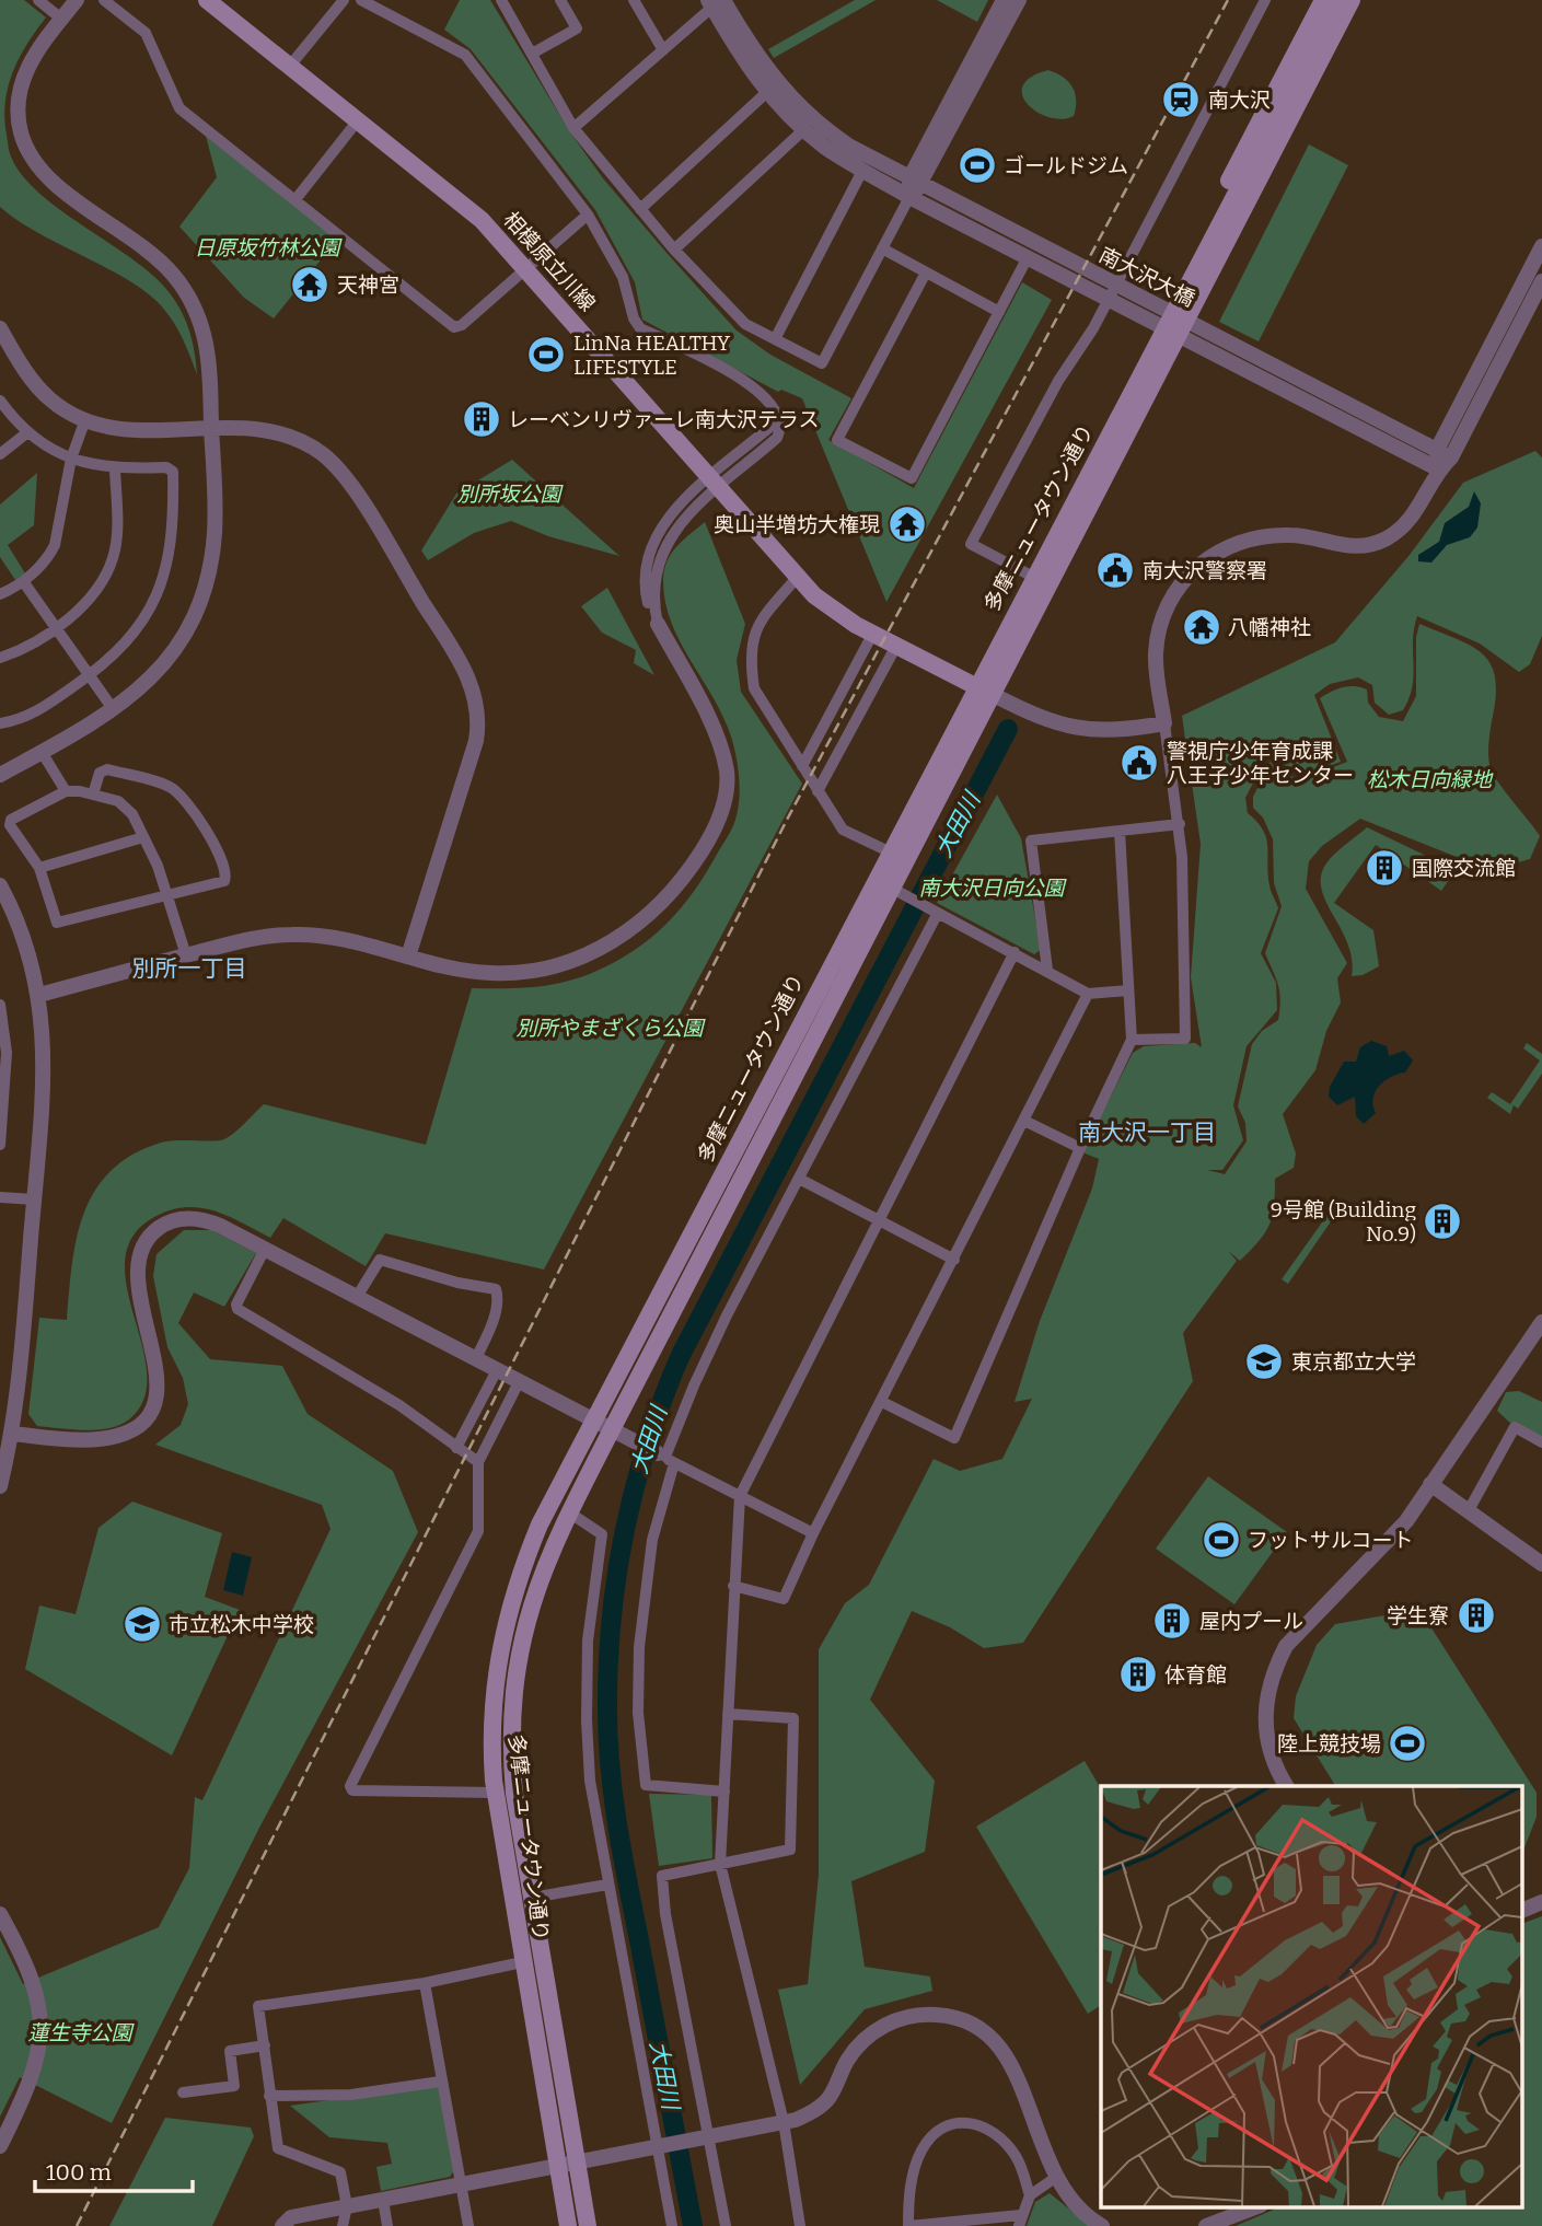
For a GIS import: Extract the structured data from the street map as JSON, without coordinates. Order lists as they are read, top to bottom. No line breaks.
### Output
{"streets":{"main road":["相模原立川線","多摩ニュータウン通り"],"street":["南大沢大橋"]},"crossings":[["相模原立川線","多摩ニュータウン通り"]],"districts":["別所一丁目","南大沢一丁目"],"water":["大田川"],"parks":["日原坂竹林公園","別所坂公園","松木日向緑地","南大沢日向公園","別所やまざくら公園","蓮生寺公園"],"places":{"station":["南大沢"],"sports":["ゴールドジム","LinNa HEALTHY LIFESTYLE","フットサルコート","陸上競技場"],"temple":["天神宮","奥山半増坊大権現","八幡神社"],"building":["レーベンリヴァーレ南大沢テラス","国際交流館","9号館 (Building No.9)","学生寮","屋内プール","体育館"],"public building":["南大沢警察署","警視庁少年育成課 八王子少年センター"],"school or university":["東京都立大学","市立松木中学校"]},"scale_bar":"100 m"}
